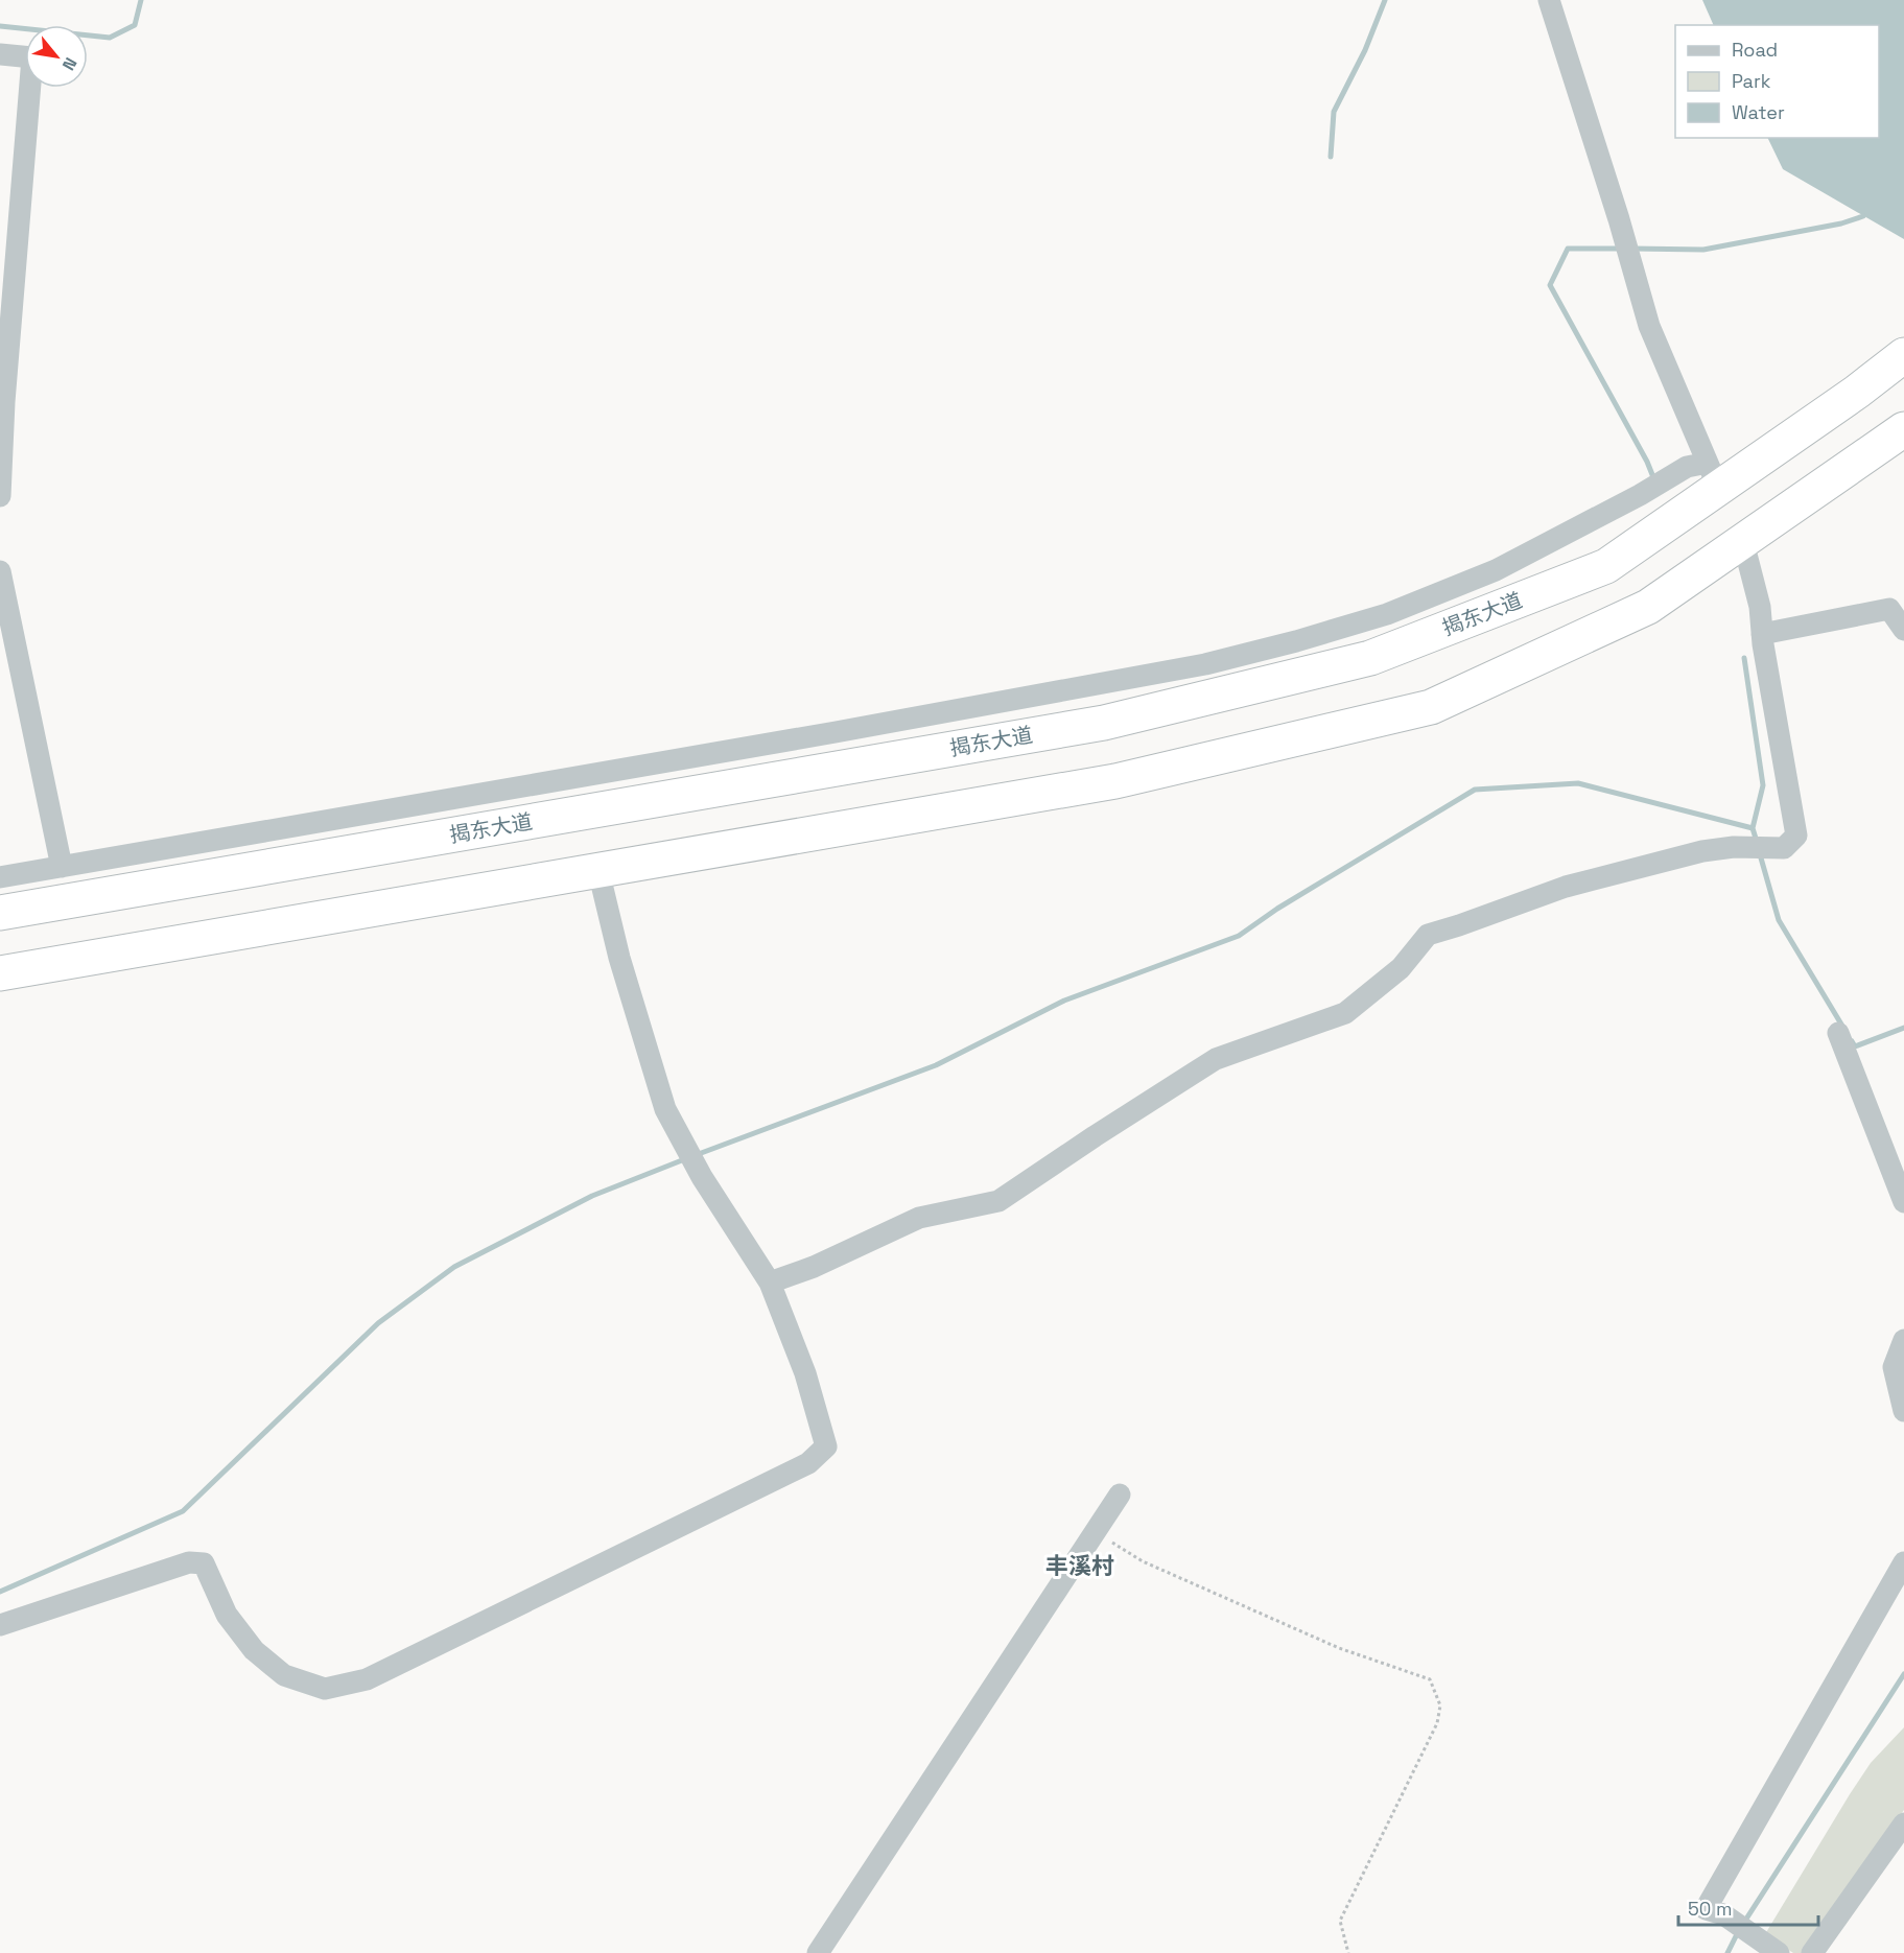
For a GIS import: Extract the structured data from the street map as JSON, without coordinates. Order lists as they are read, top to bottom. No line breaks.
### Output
{"streets":{"highway":["揭东大道"]},"districts":["丰溪村"],"legend":["Road","Park","Water"],"scale_bar":"50 m","north":"bottom right"}
